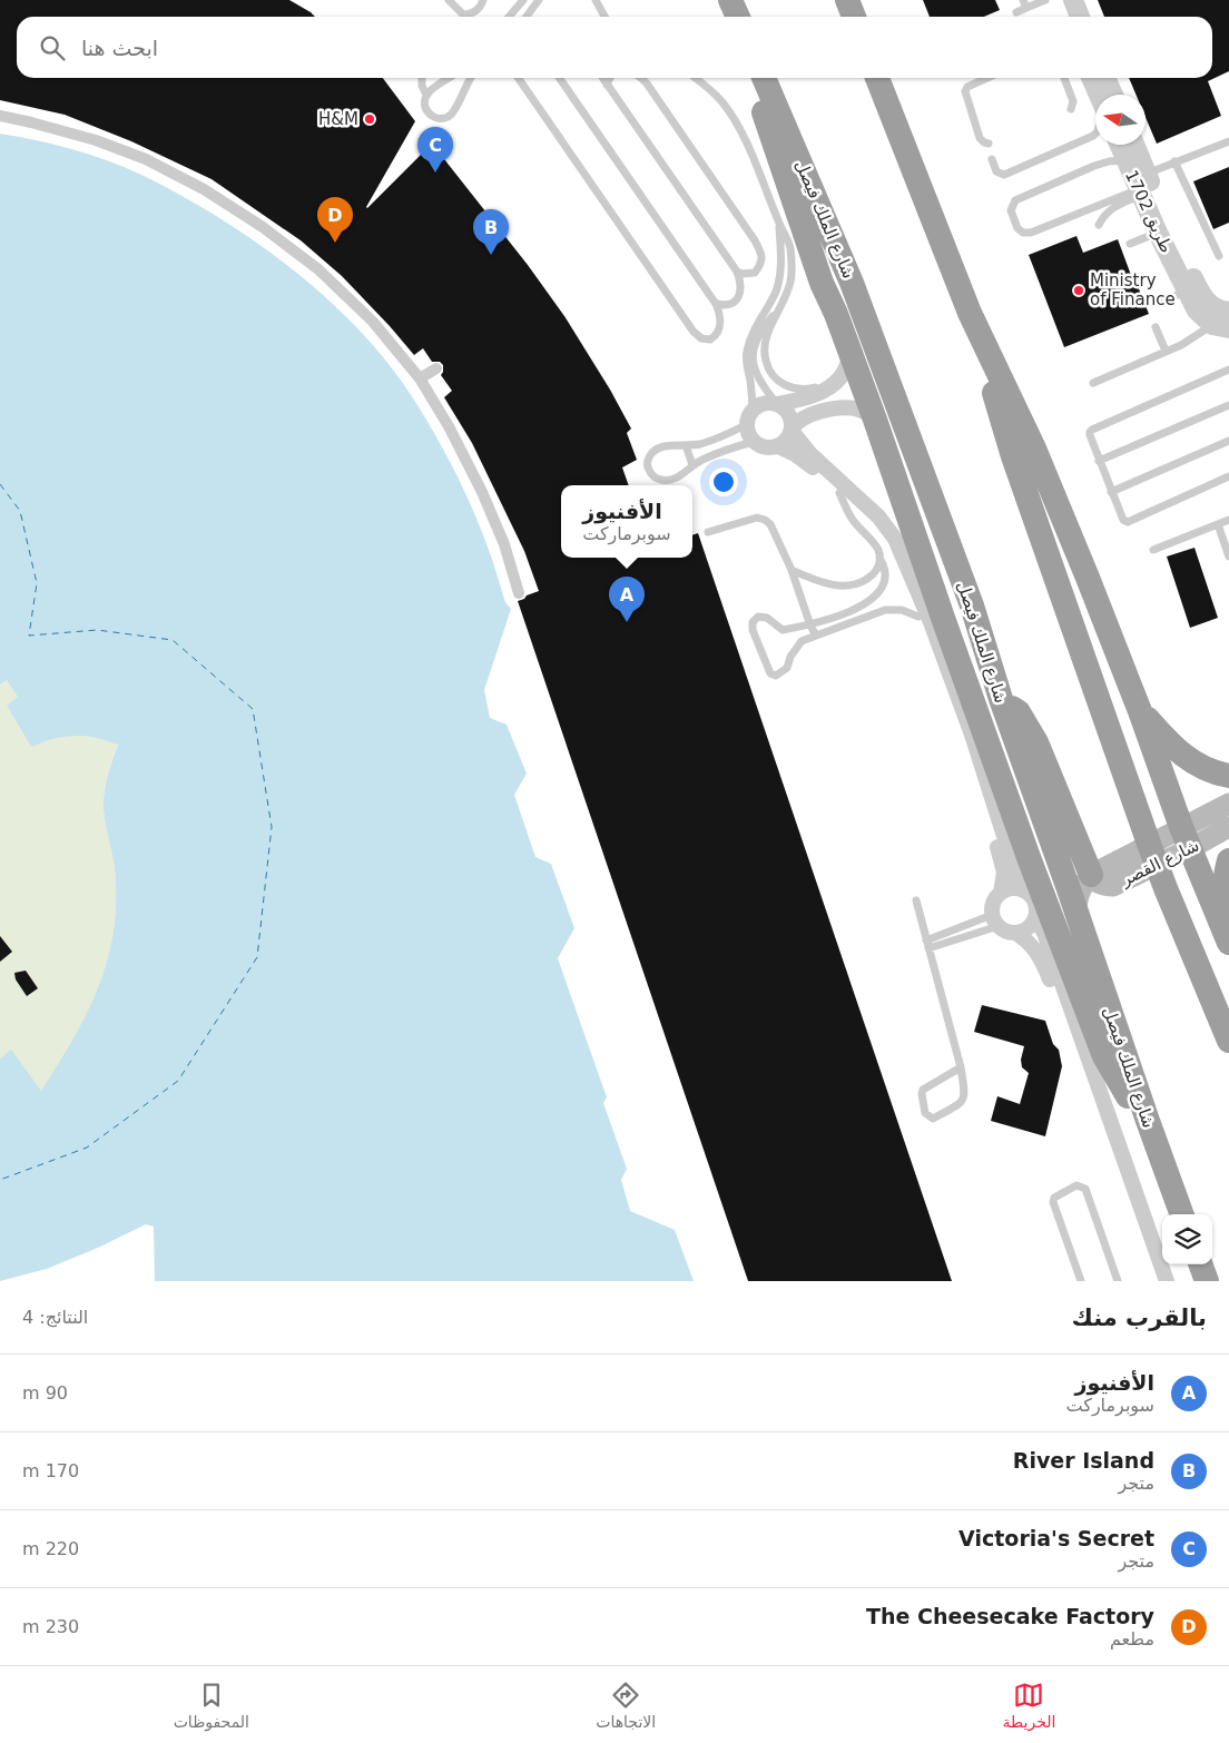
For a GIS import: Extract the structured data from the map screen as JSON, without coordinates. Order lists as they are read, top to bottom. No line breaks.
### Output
{"streets":{"highway":["شارع الملك فيصل"],"main road":["شارع القصر"],"street":["طريق 1702"]},"places":["H&M","Ministry of Finance"],"north":"left","page":{"search":"ابحث هنا","pins":["C","D","B","A"],"popup":["الأفنيوز","سوبرماركت"],"heading":["بالقرب منك","النتائج: 4"],"list":[{"mark":"A","name":"الأفنيوز","note":"سوبرماركت","value":"90 m"},{"mark":"B","name":"River Island","note":"متجر","value":"170 m"},{"mark":"C","name":"Victoria's Secret","note":"متجر","value":"220 m"},{"mark":"D","name":"The Cheesecake Factory","note":"مطعم","value":"230 m"}],"nav":["الخريطة","الاتجاهات","المحفوظات"]}}
